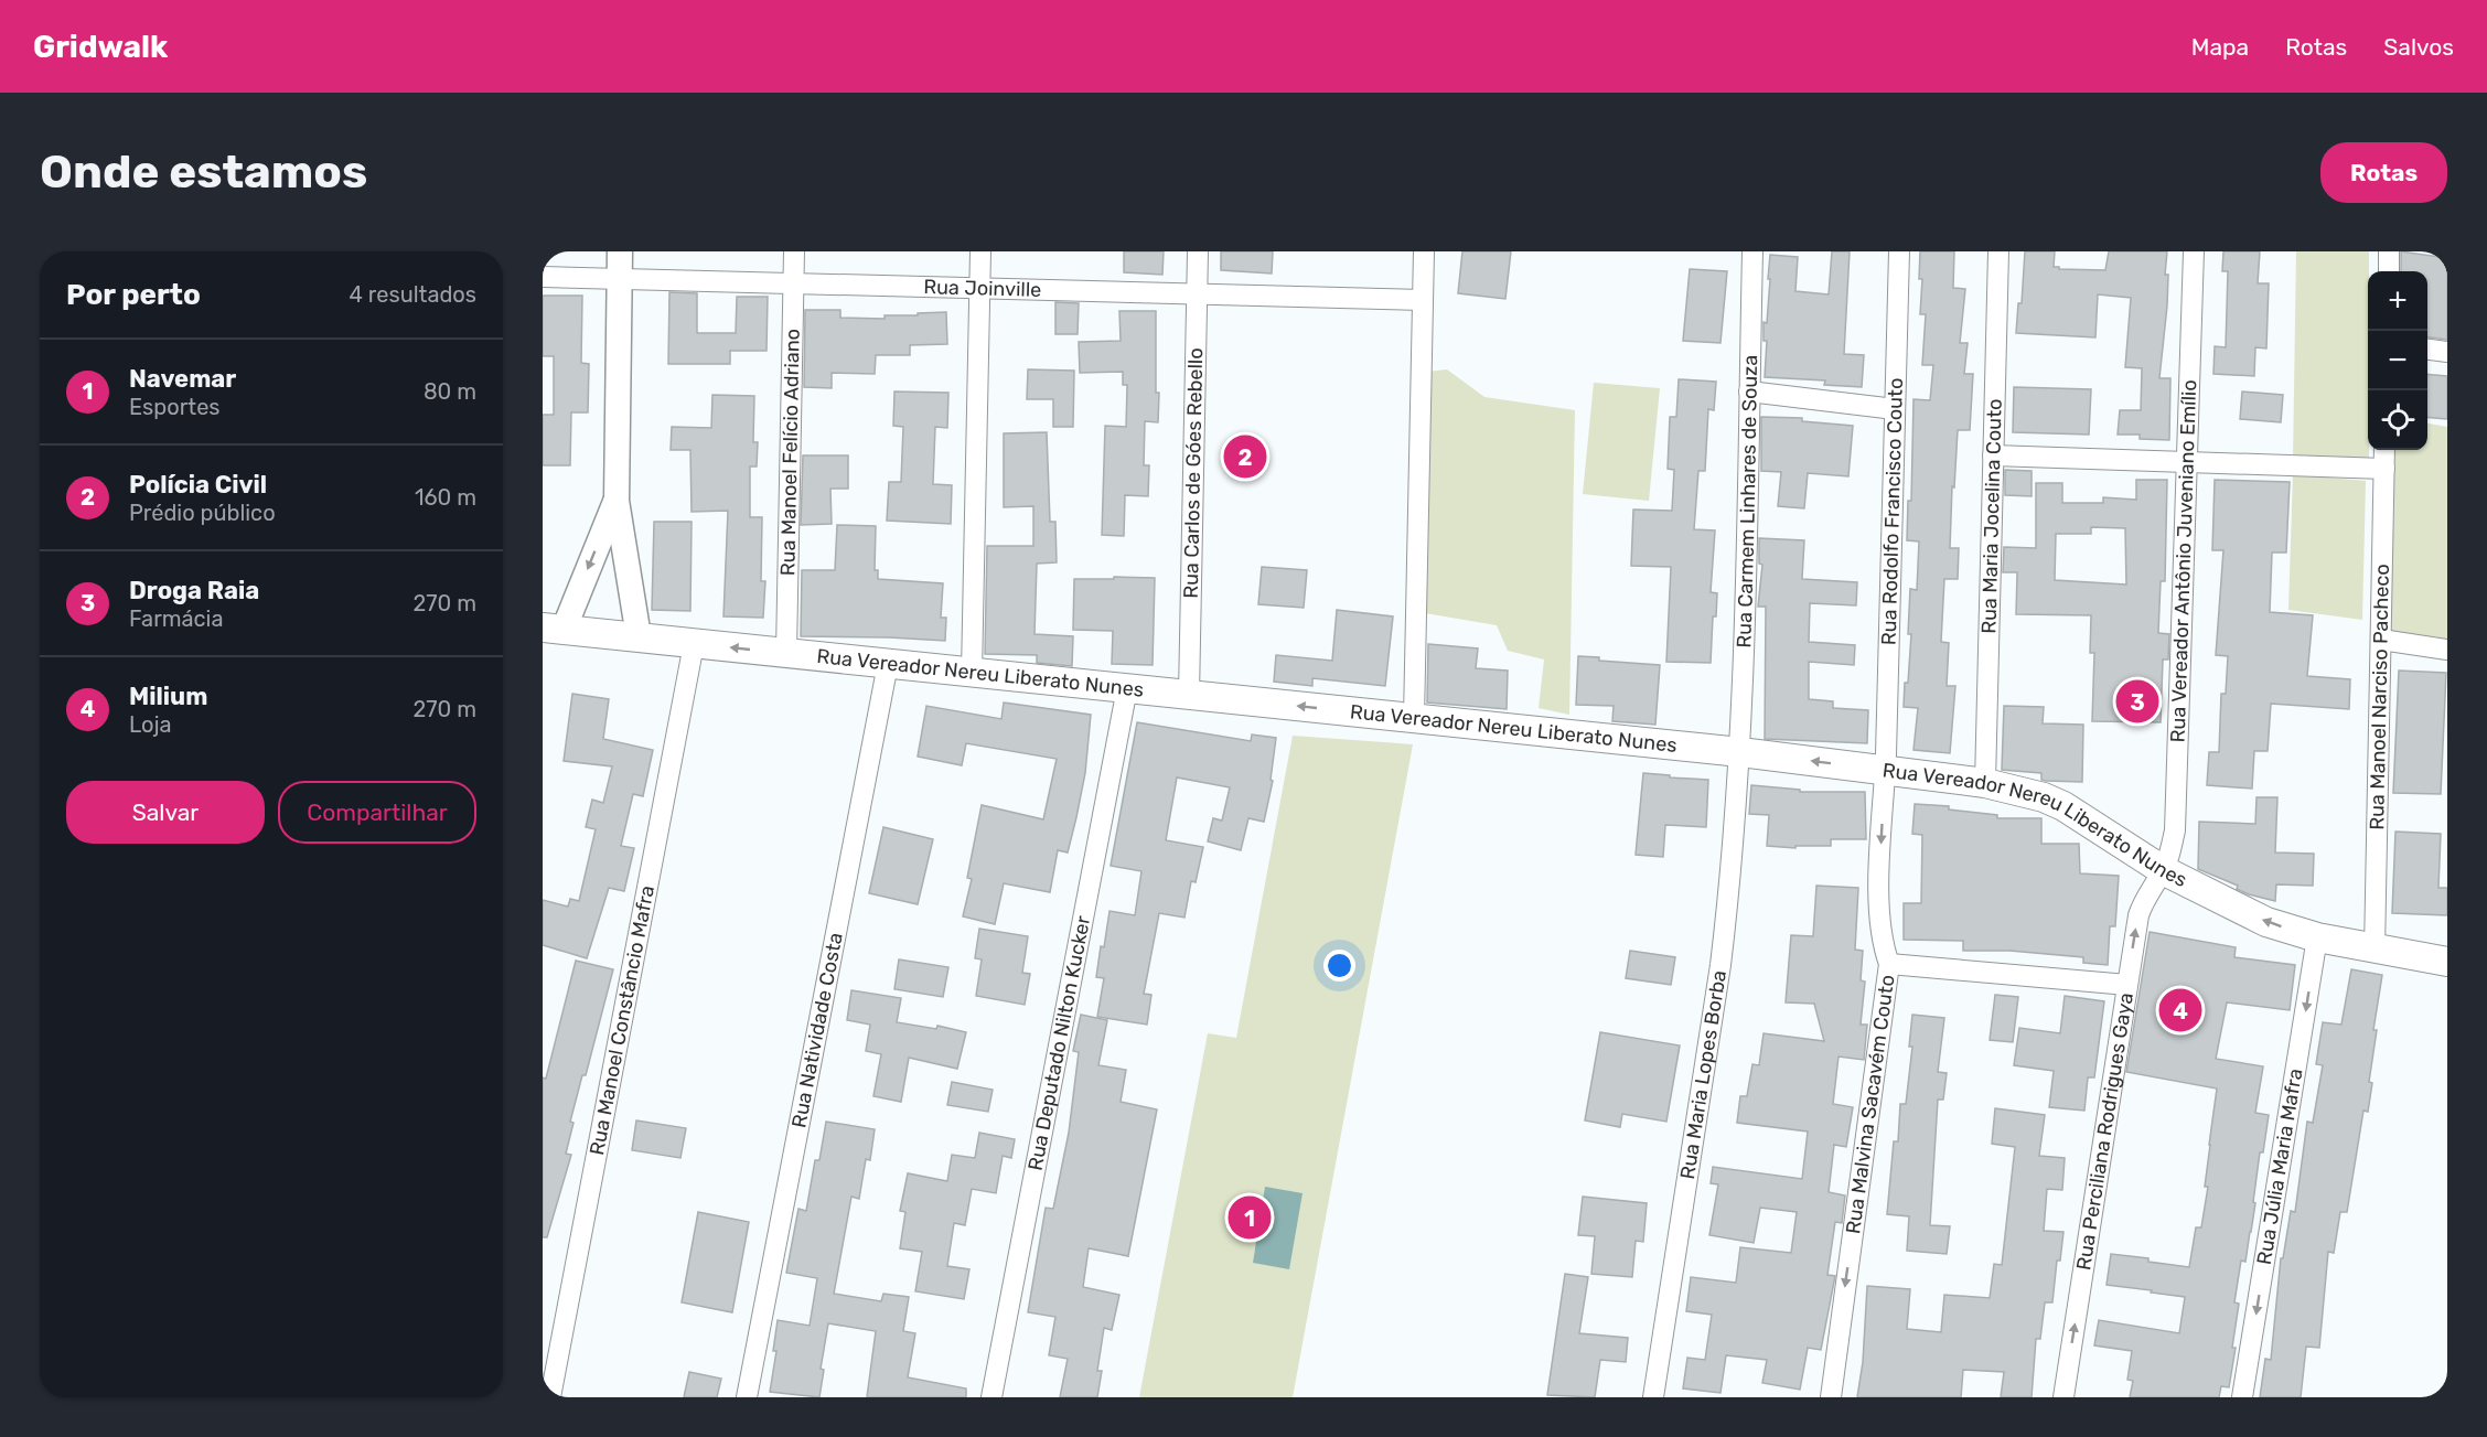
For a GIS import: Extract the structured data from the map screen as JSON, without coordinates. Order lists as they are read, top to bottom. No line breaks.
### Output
{"streets":{"main road":["Rua Vereador Nereu Liberato Nunes"],"street":["Rua Joinville","Rua Manoel Felício Adriano","Rua Carlos de Góes Rebello","Rua Carmem Linhares de Souza","Rua Rodolfo Francisco Couto","Rua Maria Jocelina Couto","Rua Vereador Antônio Juveniano Emílio","Rua Manoel Narciso Pacheco","Rua Manoel Constâncio Mafra","Rua Natividade Costa","Rua Deputado Nilton Kucker","Rua Maria Lopes Borba","Rua Malvina Sacavém Couto","Rua Perciliana Rodrigues Gaya","Rua Júlia Maria Mafra"]},"crossings":[["Rua Joinville","Rua Manoel Felício Adriano"],["Rua Joinville","Rua Carlos de Góes Rebello"],["Rua Manoel Felício Adriano","Rua Vereador Nereu Liberato Nunes"],["Rua Carlos de Góes Rebello","Rua Vereador Nereu Liberato Nunes"],["Rua Carmem Linhares de Souza","Rua Vereador Nereu Liberato Nunes"],["Rua Carmem Linhares de Souza","Rua Maria Lopes Borba"],["Rua Rodolfo Francisco Couto","Rua Vereador Nereu Liberato Nunes"],["Rua Rodolfo Francisco Couto","Rua Malvina Sacavém Couto"],["Rua Maria Jocelina Couto","Rua Vereador Nereu Liberato Nunes"],["Rua Vereador Antônio Juveniano Emílio","Rua Vereador Nereu Liberato Nunes"],["Rua Vereador Antônio Juveniano Emílio","Rua Perciliana Rodrigues Gaya"],["Rua Vereador Nereu Liberato Nunes","Rua Manoel Narciso Pacheco"],["Rua Vereador Nereu Liberato Nunes","Rua Manoel Constâncio Mafra"],["Rua Vereador Nereu Liberato Nunes","Rua Natividade Costa"],["Rua Vereador Nereu Liberato Nunes","Rua Deputado Nilton Kucker"],["Rua Vereador Nereu Liberato Nunes","Rua Maria Lopes Borba"],["Rua Vereador Nereu Liberato Nunes","Rua Malvina Sacavém Couto"],["Rua Vereador Nereu Liberato Nunes","Rua Perciliana Rodrigues Gaya"],["Rua Vereador Nereu Liberato Nunes","Rua Júlia Maria Mafra"]],"one_way":["Rua Malvina Sacavém Couto","Rua Perciliana Rodrigues Gaya","Rua Júlia Maria Mafra"],"page":{"header":"Gridwalk","nav":["Mapa","Rotas","Salvos"],"buttons":["Rotas",["Salvar","Compartilhar"]],"title":"Onde estamos","heading":["Por perto","4 resultados"],"map_buttons":["+","−"],"list":[{"mark":"1","name":"Navemar","note":"Esportes","value":"80 m"},{"mark":"2","name":"Polícia Civil","note":"Prédio público","value":"160 m"},{"mark":"3","name":"Droga Raia","note":"Farmácia","value":"270 m"},{"mark":"4","name":"Milium","note":"Loja","value":"270 m"}],"pins":["2","3","4","1"]}}
